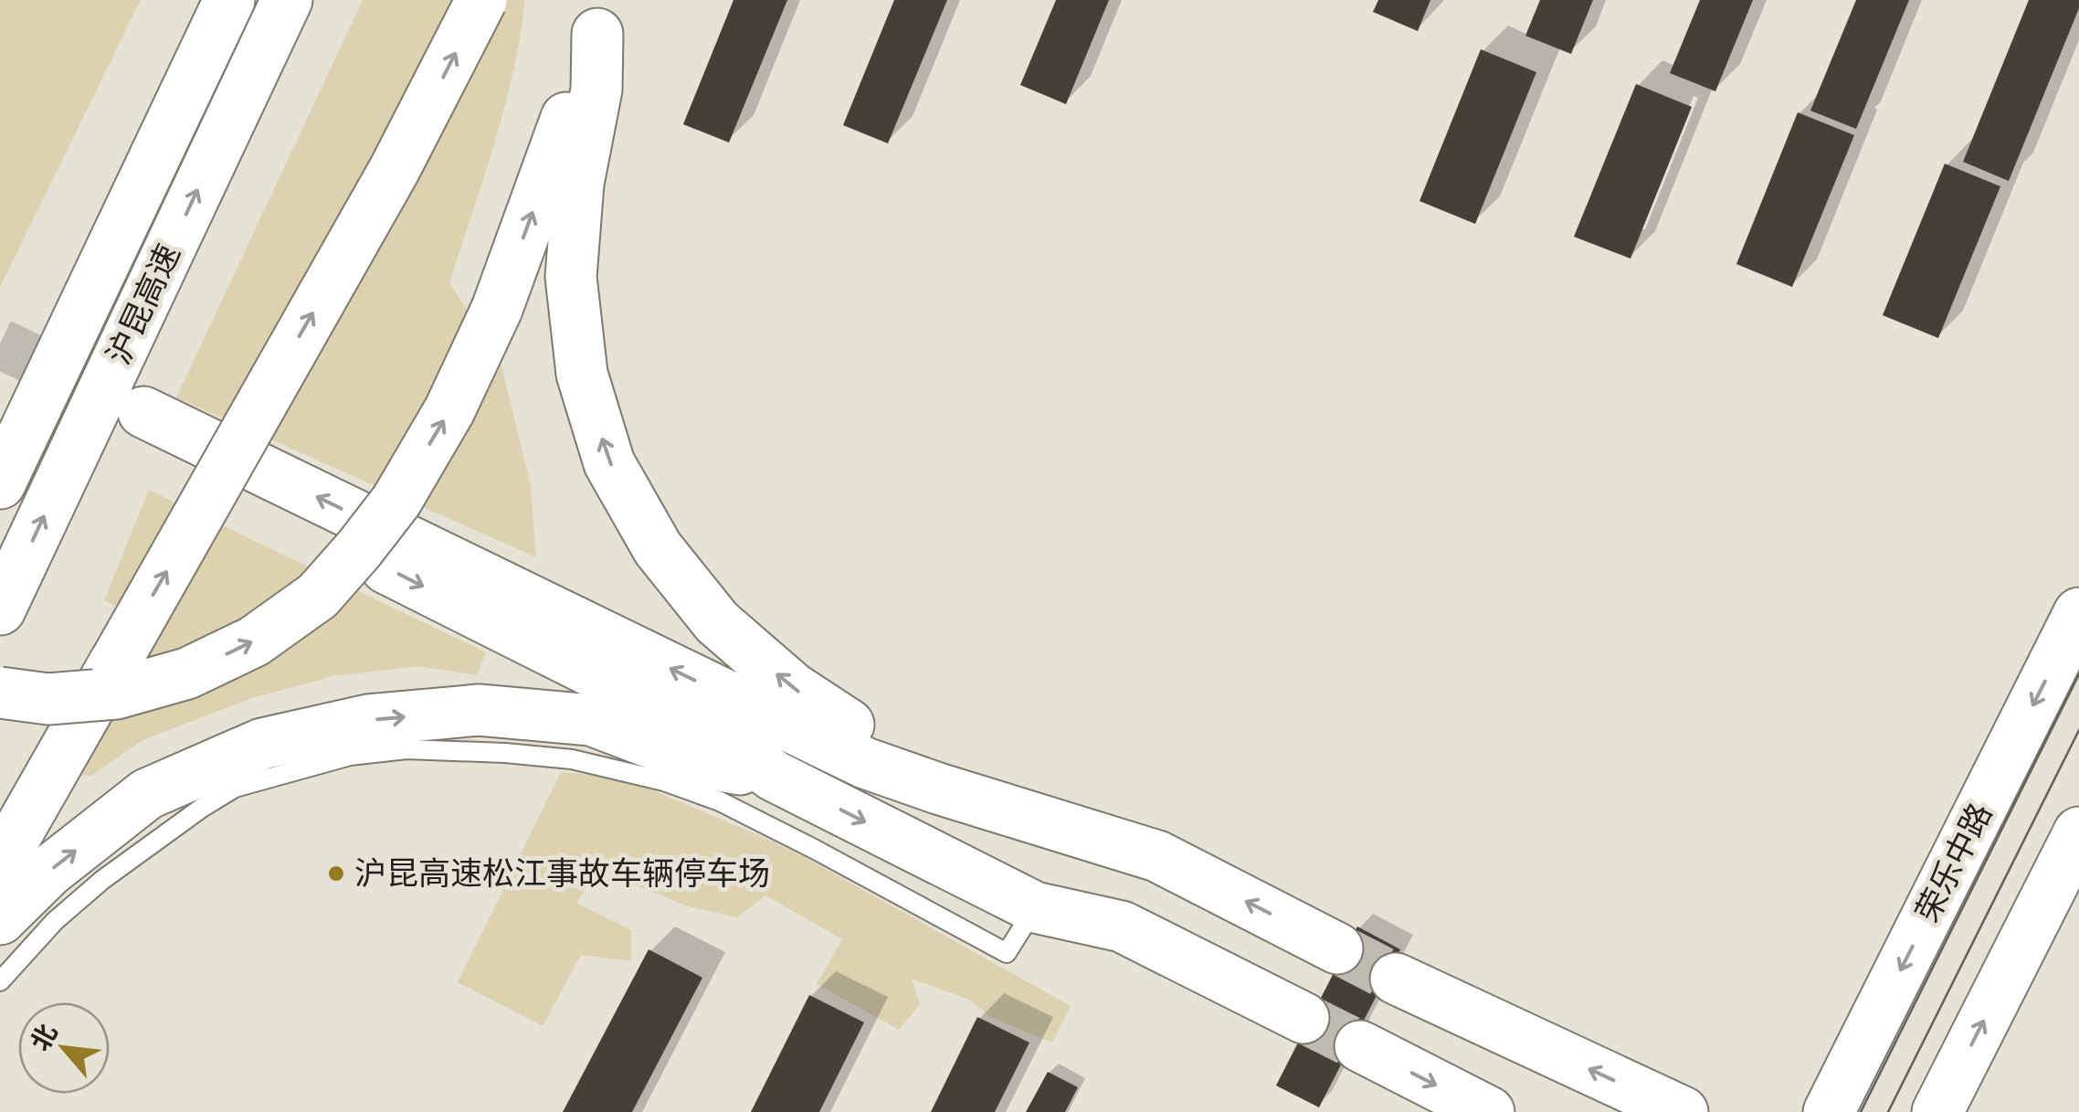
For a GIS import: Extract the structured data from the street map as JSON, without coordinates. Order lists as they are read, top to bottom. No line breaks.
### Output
{"streets":{"main road":["沪昆高速","荣乐中路"]},"places":["沪昆高速松江事故车辆停车场"],"north":"top left"}
